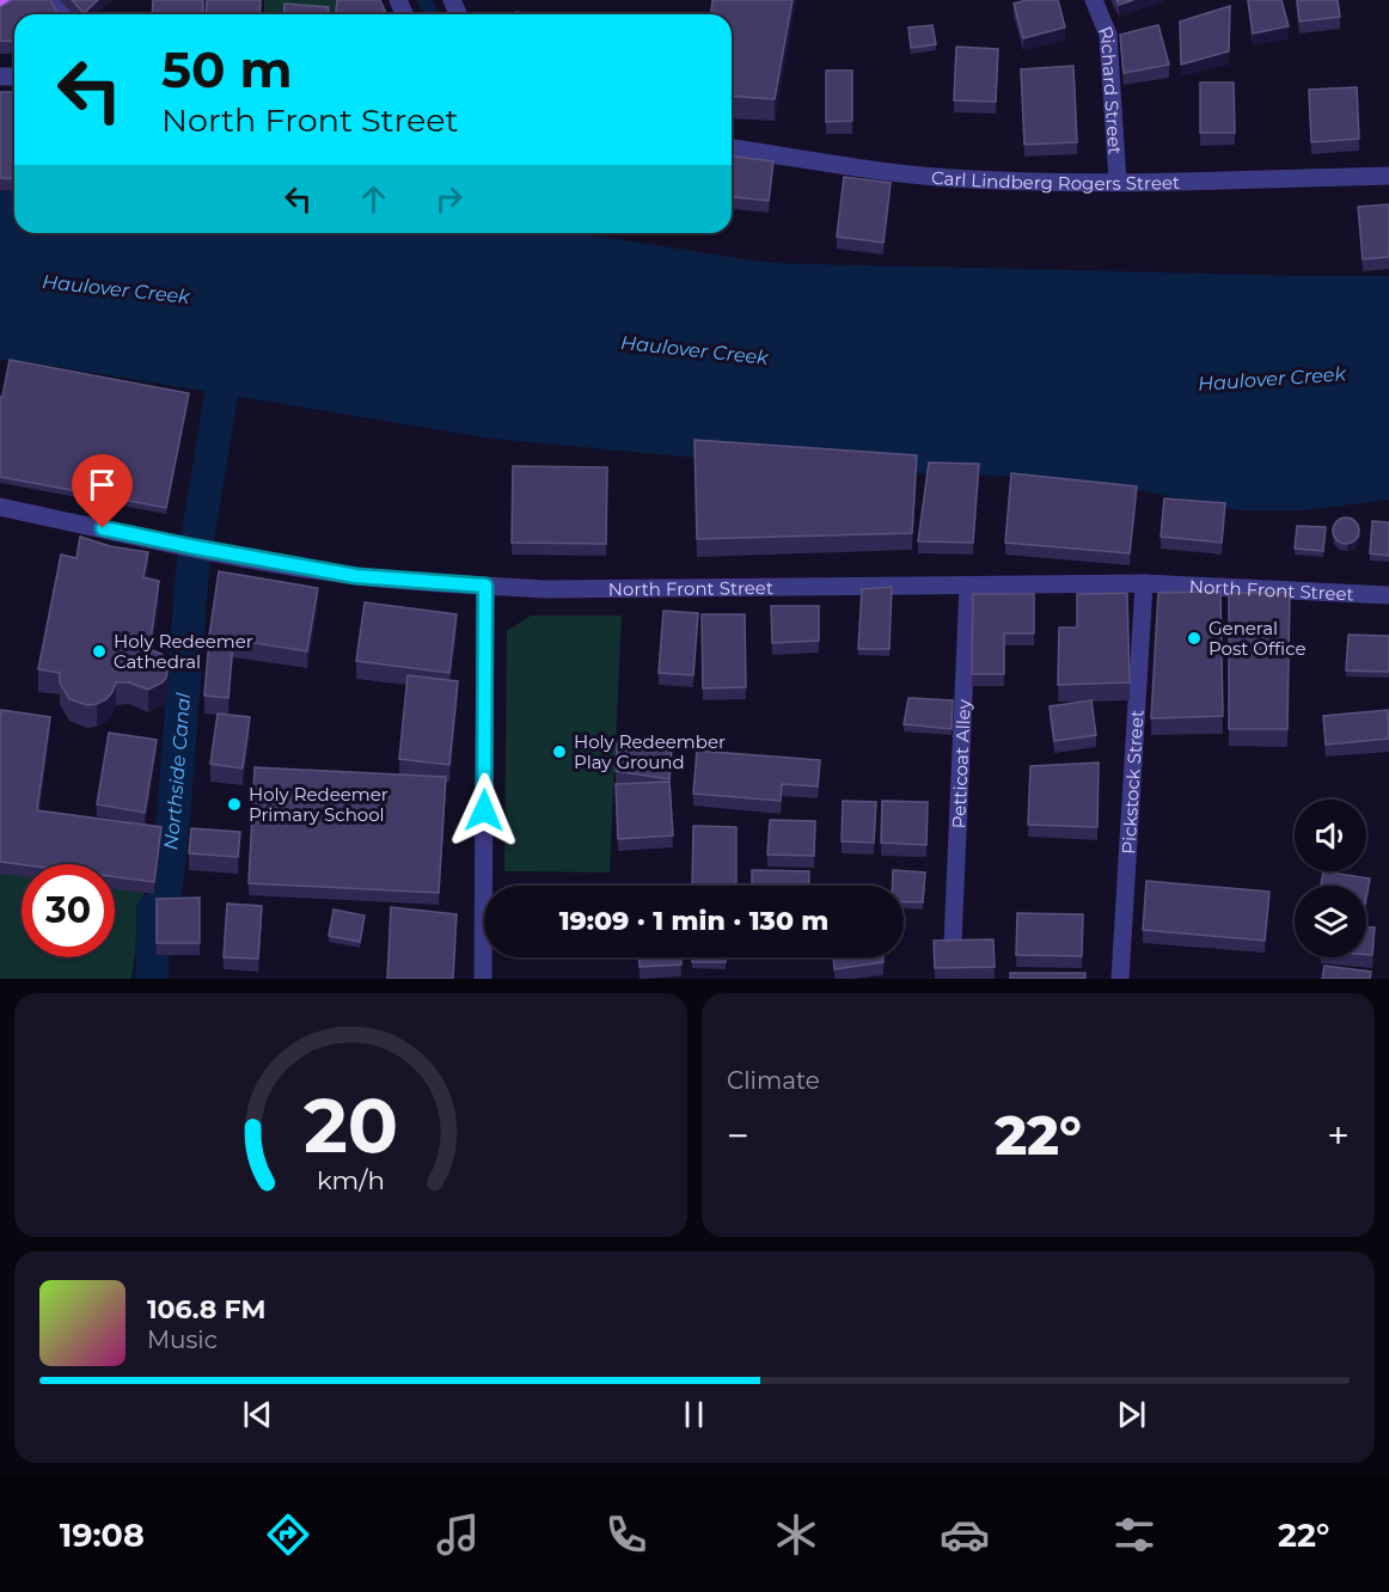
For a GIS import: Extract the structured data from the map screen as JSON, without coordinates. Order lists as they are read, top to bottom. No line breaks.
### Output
{"streets":{"street":["Richard Street","Carl Lindberg Rogers Street","North Front Street","Petticoat Alley","Pickstock Street"]},"crossings":[["Richard Street","Carl Lindberg Rogers Street"],["North Front Street","Petticoat Alley"],["North Front Street","Pickstock Street"]],"water":["Haulover Creek","Northside Canal"],"places":["General Post Office","Holy Redeemer Cathedral","Holy Redeember Play Ground","Holy Redeemer Primary School"],"page":{"turn":["50 m","North Front Street"],"limit":"30","trip":"19:09 · 1 min · 130 m","tile":"Climate","heat":["−","22°","+"],"song":["106.8 FM","Music"],"tabs":["19:08","22°"],"gauge":["20","km/h"]}}
